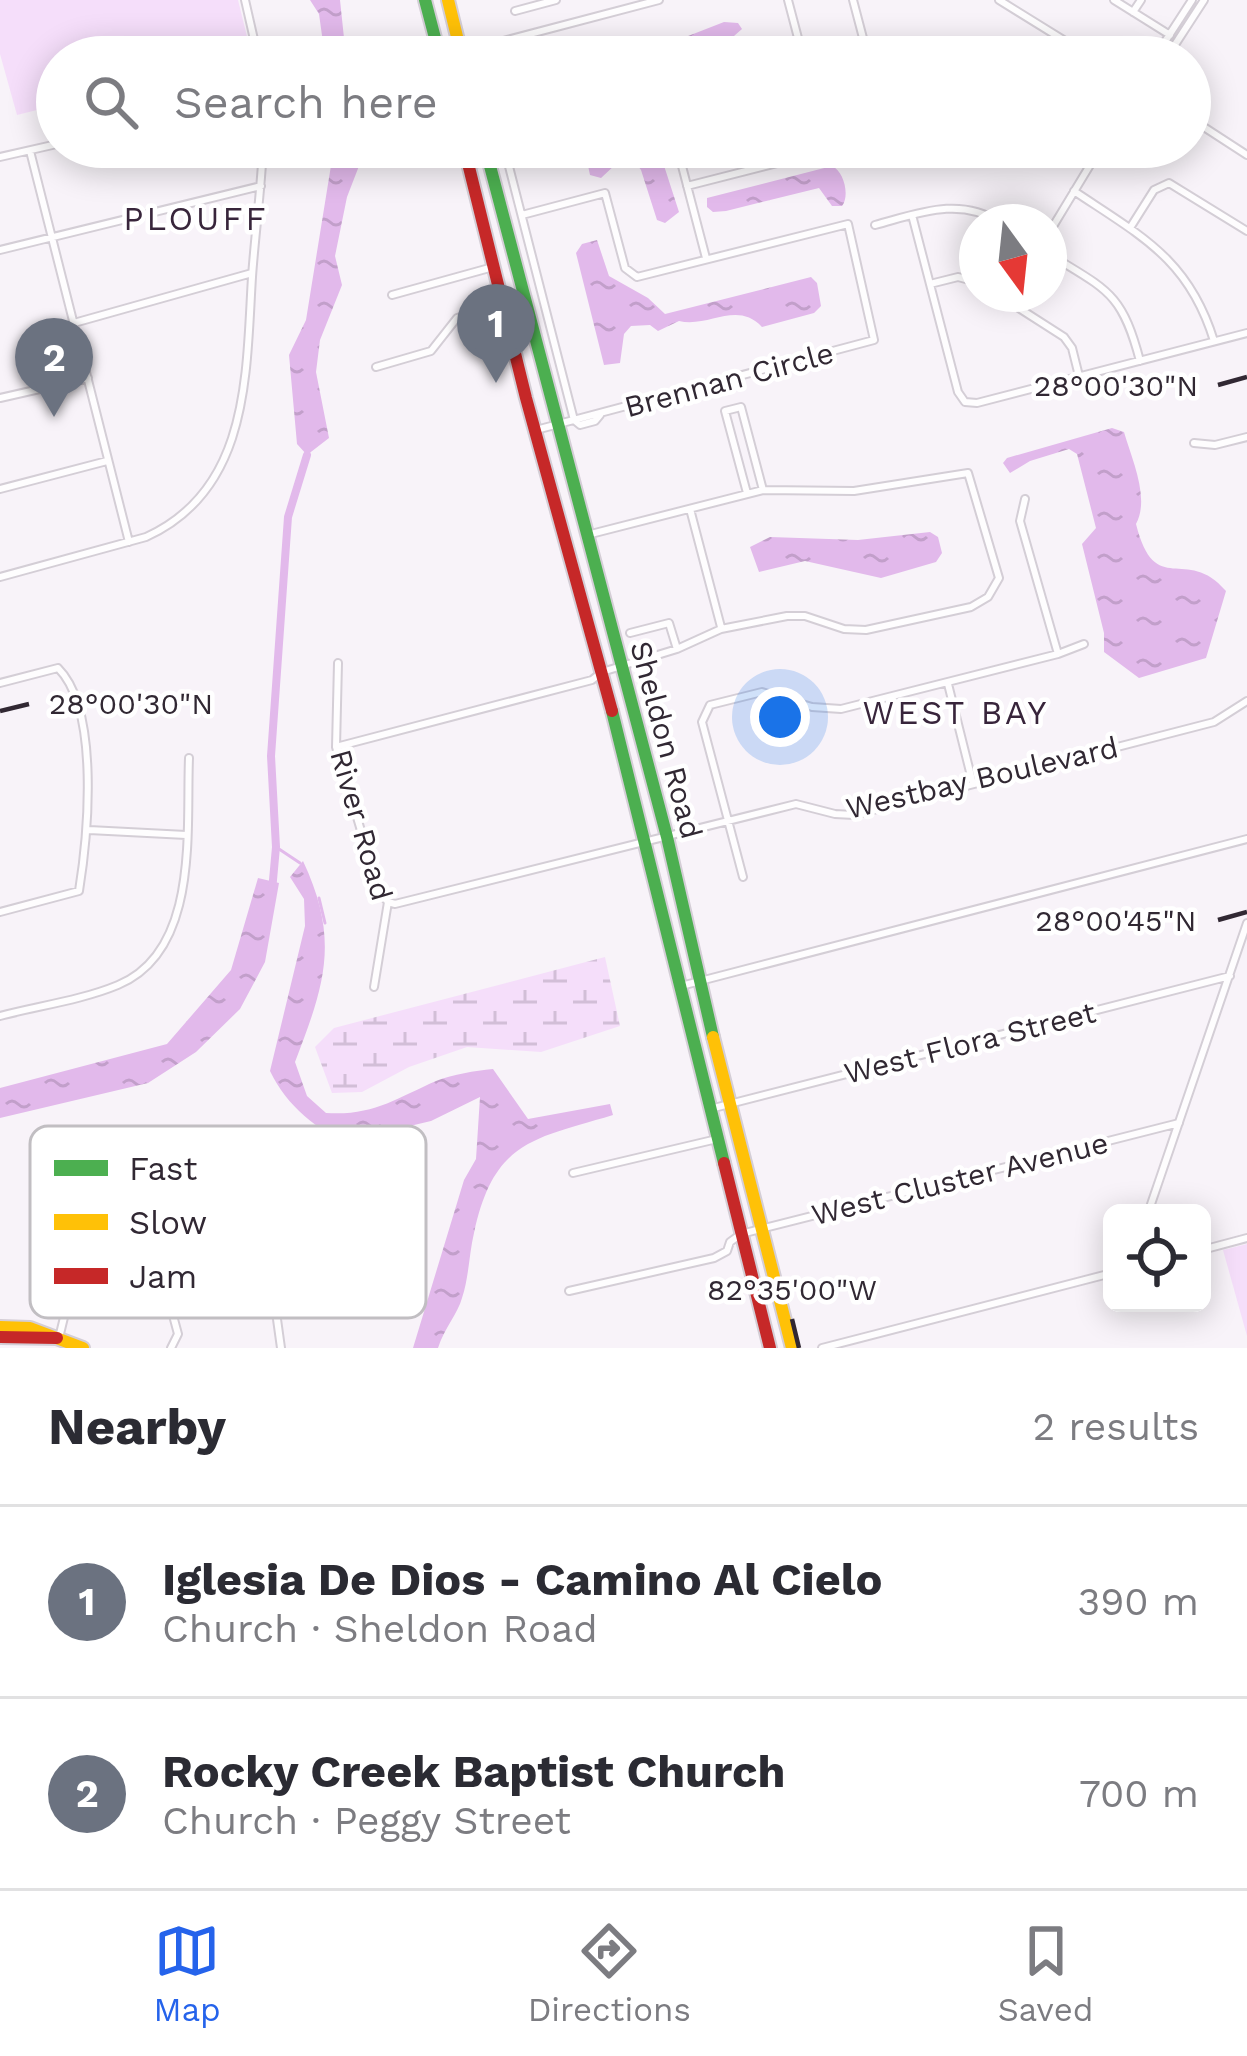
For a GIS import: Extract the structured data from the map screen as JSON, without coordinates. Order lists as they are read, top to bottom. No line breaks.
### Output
{"streets":{"main road":["Sheldon Road"],"street":["Brennan Circle","Westbay Boulevard","River Road","West Flora Street","West Cluster Avenue"]},"crossings":[["Brennan Circle","Sheldon Road"],["Sheldon Road","Westbay Boulevard"],["Sheldon Road","West Flora Street"],["Sheldon Road","West Cluster Avenue"],["Westbay Boulevard","River Road"]],"districts":["PLOUFF","WEST BAY"],"legend":["Fast","Slow","Jam"],"north":"bottom","page":{"search":"Search here","pins":["1","2"],"heading":["Nearby","2 results"],"list":[{"mark":"1","name":"Iglesia De Dios - Camino Al Cielo","note":"Church · Sheldon Road","value":"390 m"},{"mark":"2","name":"Rocky Creek Baptist Church","note":"Church · Peggy Street","value":"700 m"}],"nav":["Map","Directions","Saved"]},"coordinates":["28°00'30\"N","28°00'45\"N","82°35'00\"W"]}
